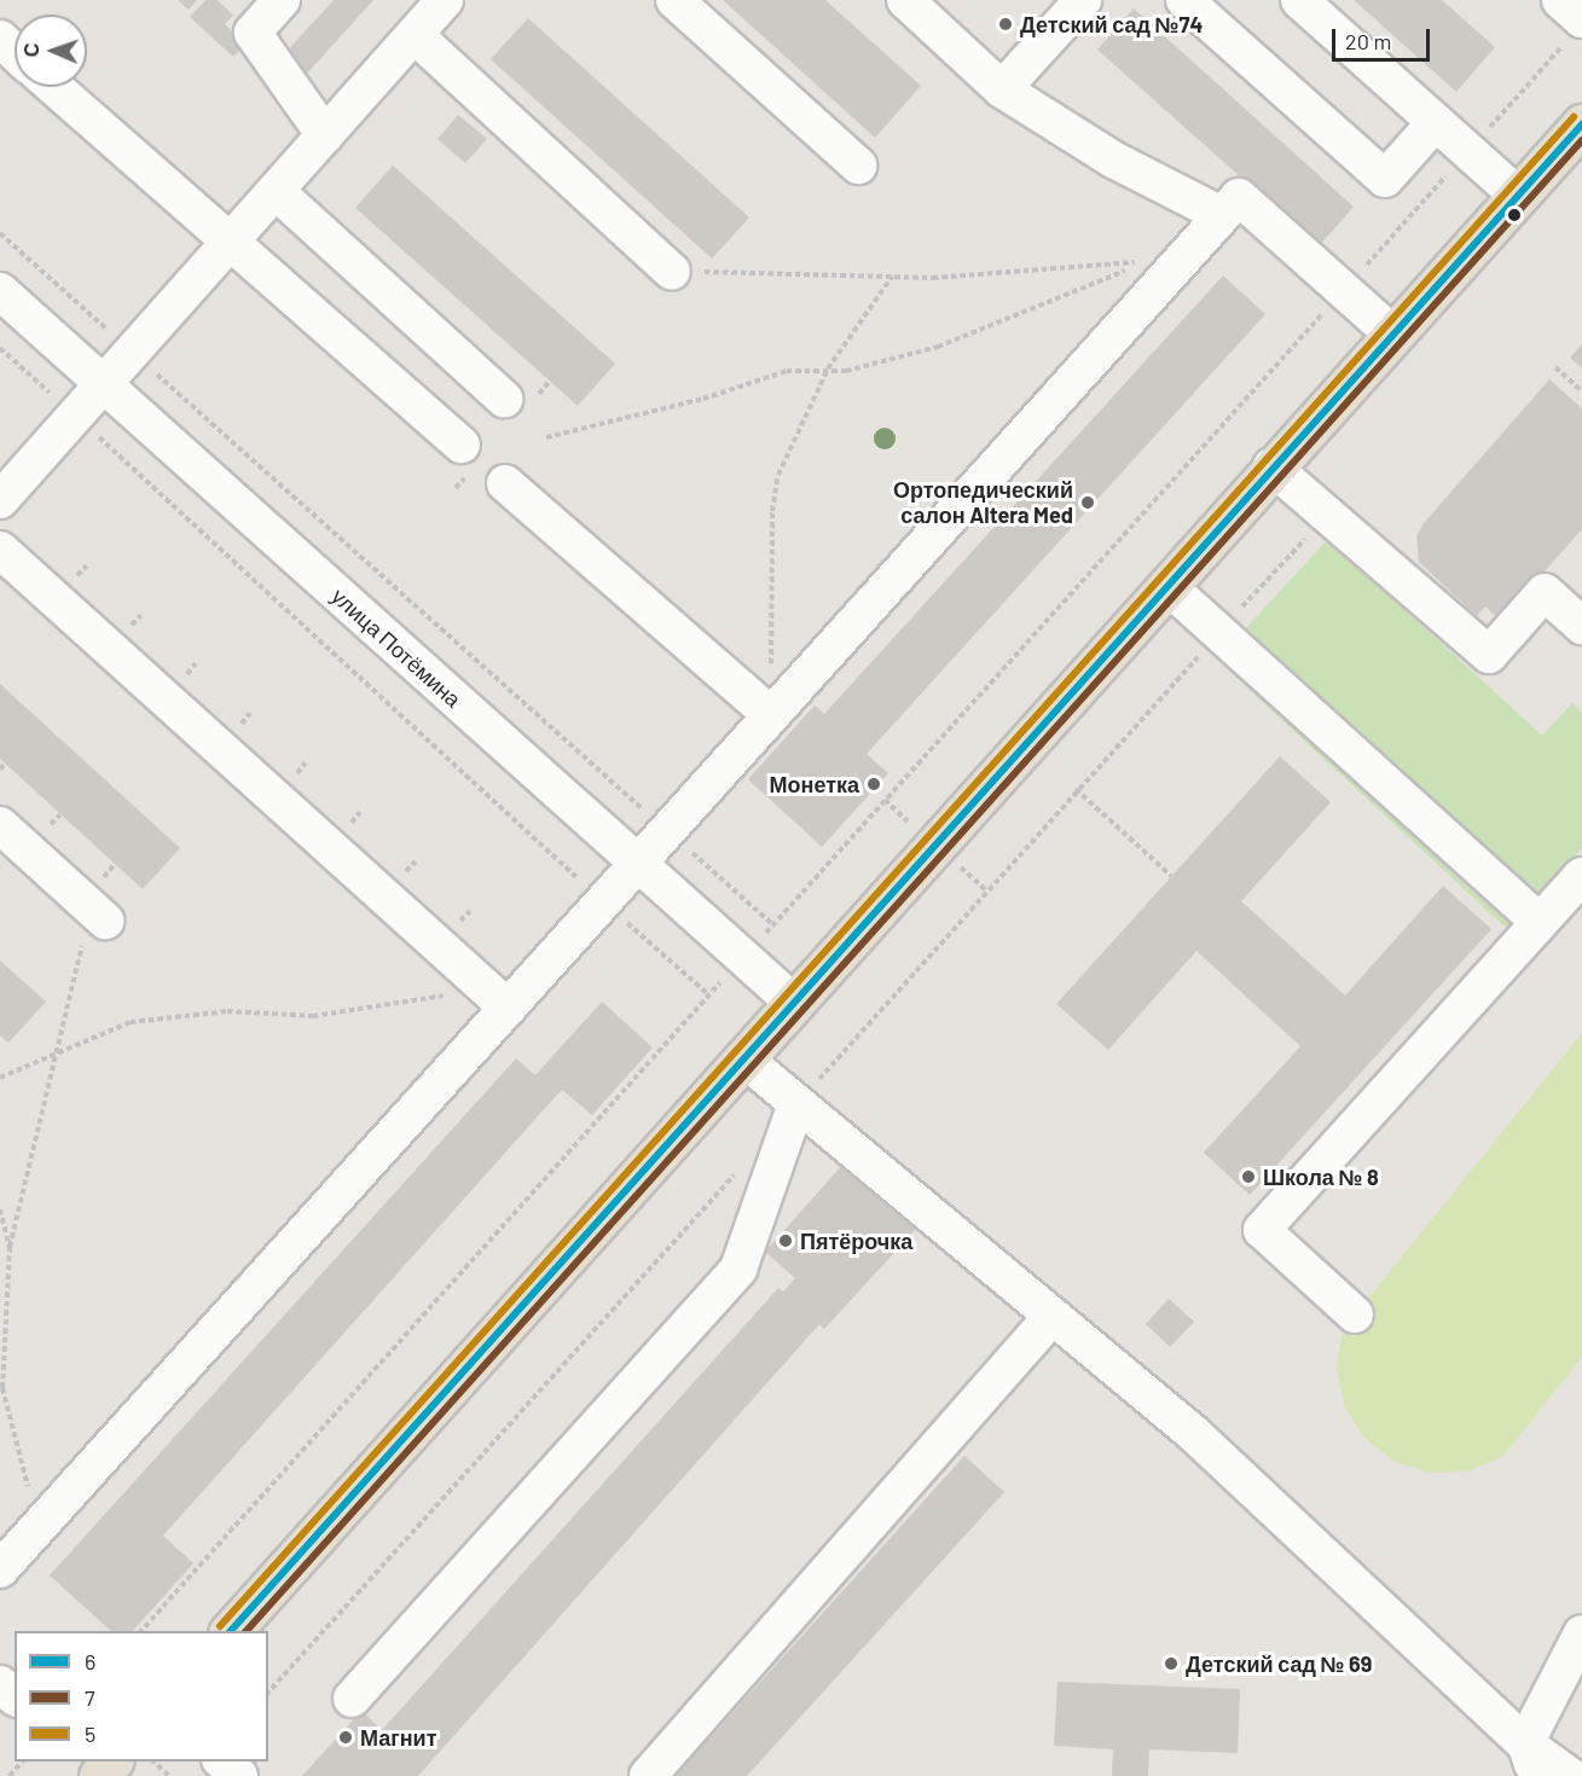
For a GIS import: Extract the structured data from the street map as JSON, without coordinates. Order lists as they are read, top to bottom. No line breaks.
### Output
{"streets":{"street":["улица Потёмина"]},"places":["Детский сад №74","Ортопедический салон Altera Med","Монетка","Школа № 8","Пятёрочка","Детский сад № 69","Магнит"],"lines":["transit line 5","transit line 6","transit line 7"],"legend":["6","7","5"],"scale_bar":"20 m","north":"left"}
